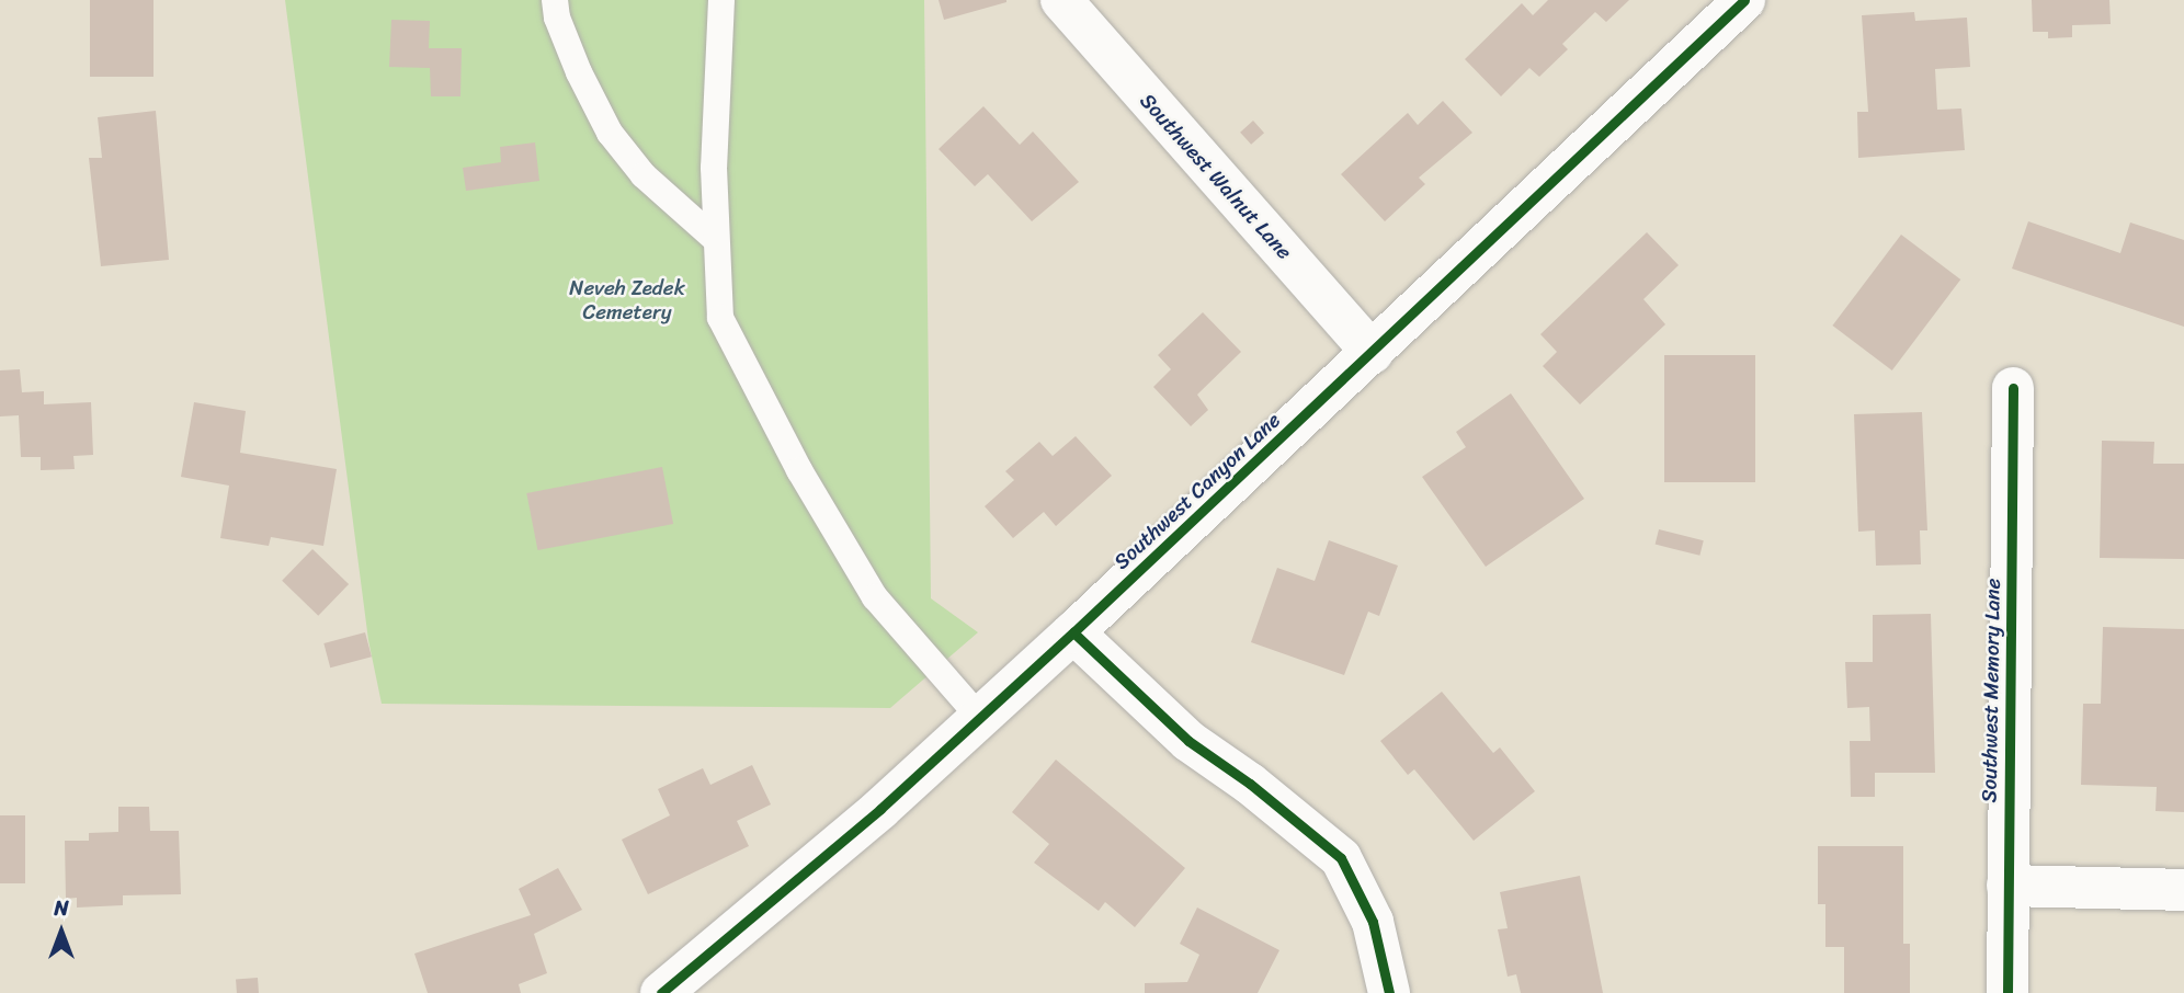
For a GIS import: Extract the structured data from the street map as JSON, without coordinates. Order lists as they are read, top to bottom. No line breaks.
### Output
{"streets":{"street":["Southwest Walnut Lane","Southwest Canyon Lane","Southwest Memory Lane"]},"crossings":[["Southwest Walnut Lane","Southwest Canyon Lane"]],"parks":["Neveh Zedek Cemetery"],"north":"top"}
